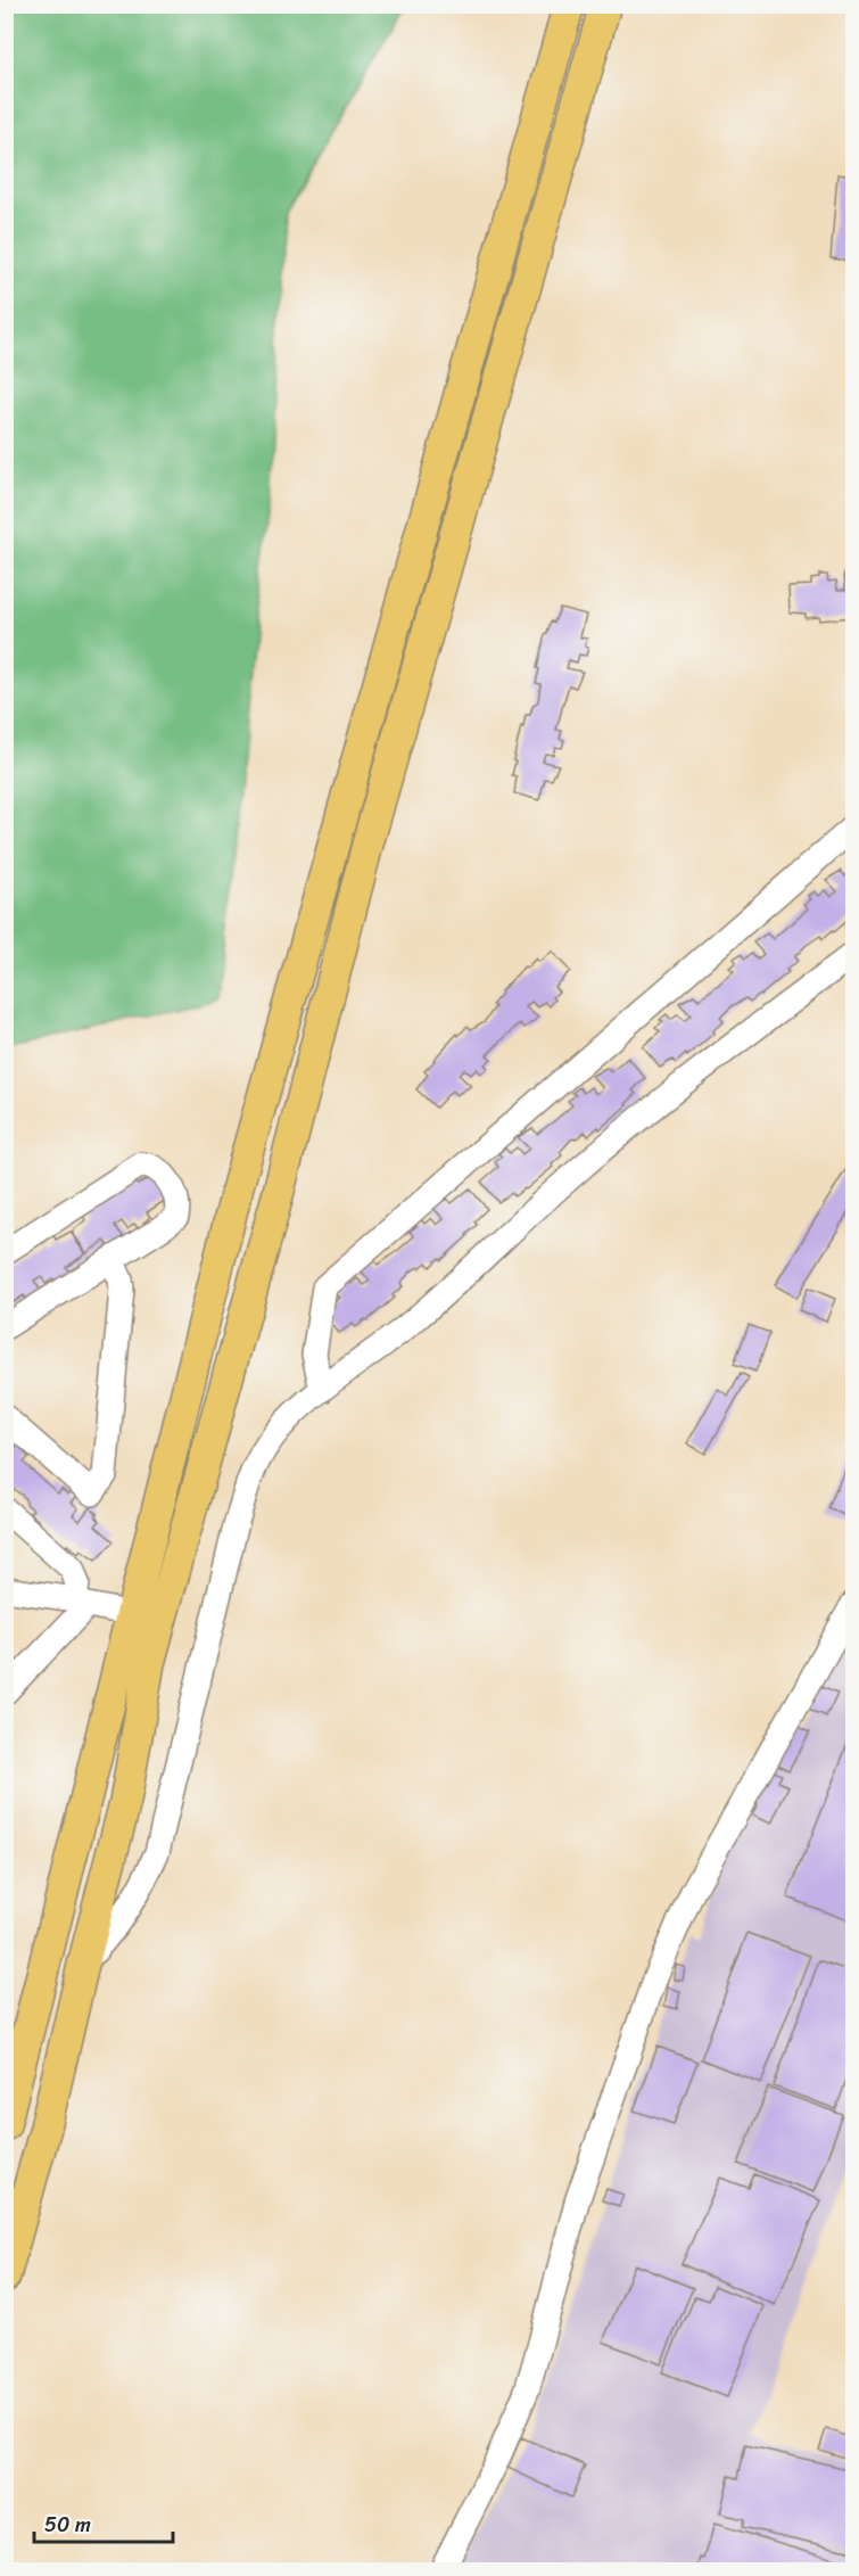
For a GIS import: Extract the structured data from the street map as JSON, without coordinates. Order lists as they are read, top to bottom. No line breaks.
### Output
{"scale_bar":"50 m"}
